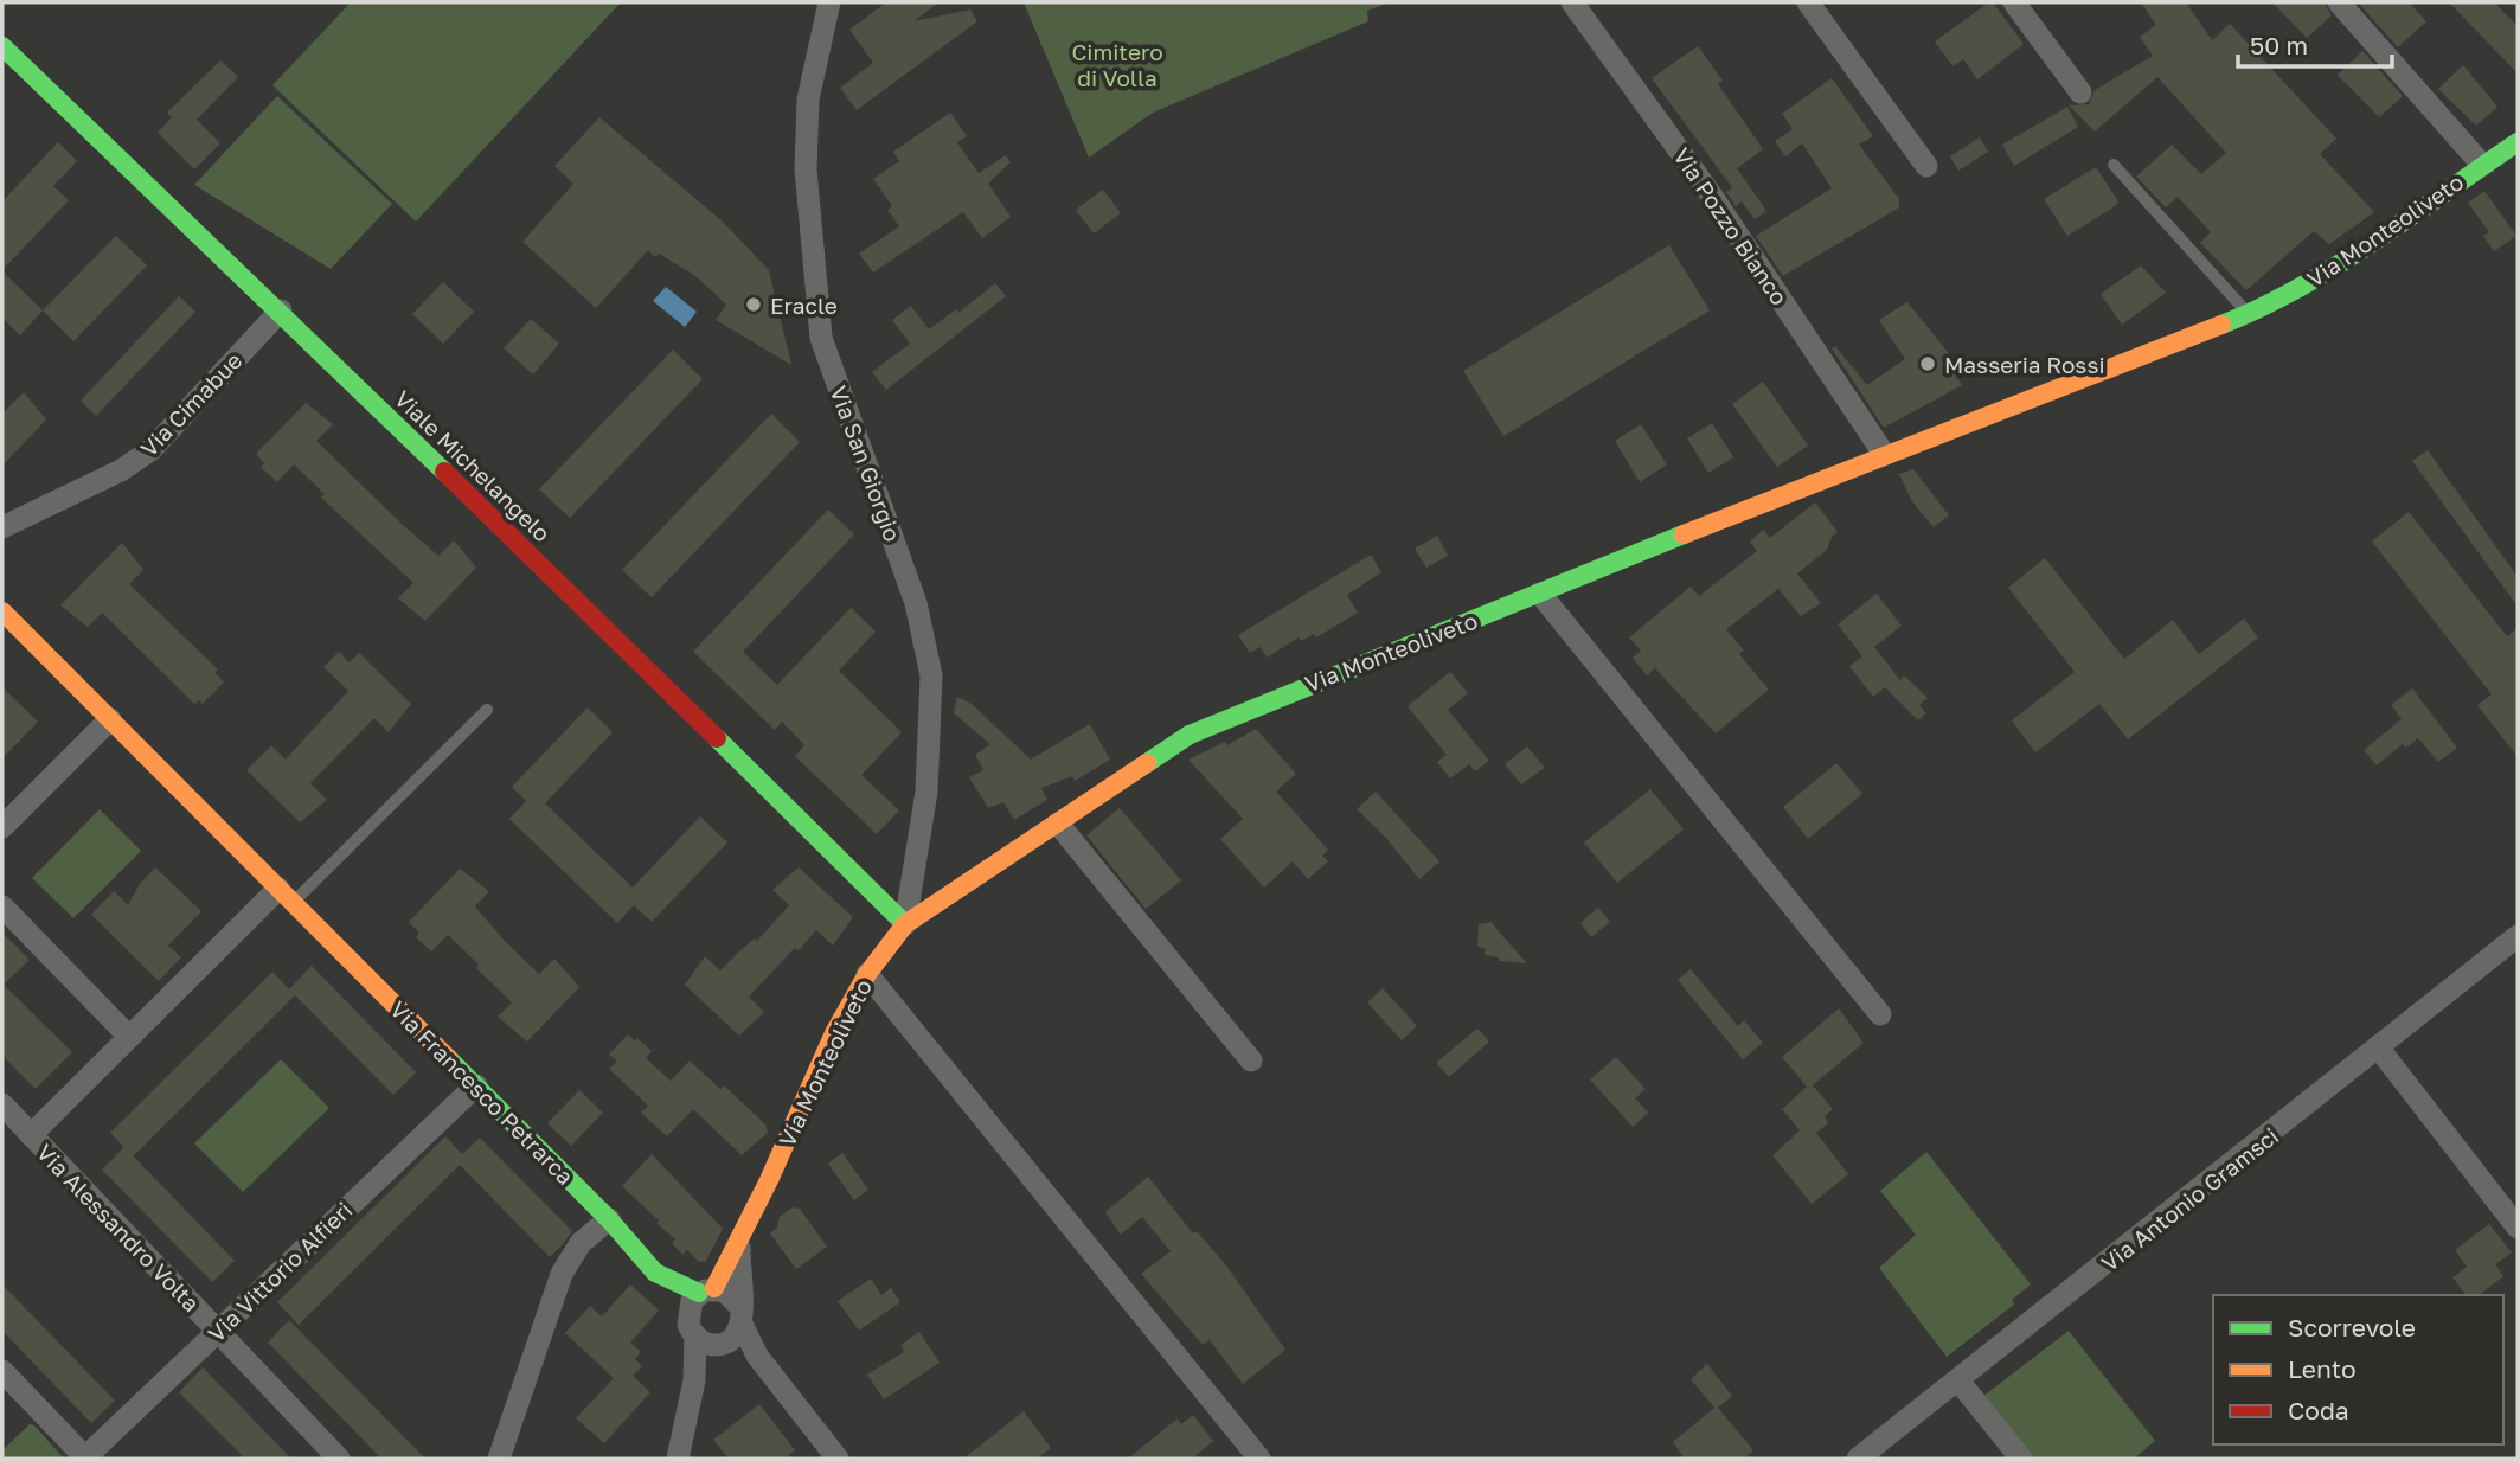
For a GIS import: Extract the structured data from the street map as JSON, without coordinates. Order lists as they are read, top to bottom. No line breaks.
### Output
{"streets":{"street":["Via Pozzo Bianco","Via Monteoliveto","Via Cimabue","Via San Giorgio","Viale Michelangelo","Via Francesco Petrarca","Via Antonio Gramsci","Via Alessandro Volta","Via Vittorio Alfieri"]},"crossings":[["Via Pozzo Bianco","Via Monteoliveto"],["Via Monteoliveto","Via San Giorgio"],["Via Monteoliveto","Viale Michelangelo"],["Via Monteoliveto","Via Francesco Petrarca"],["Via Cimabue","Viale Michelangelo"],["Via San Giorgio","Viale Michelangelo"],["Via Francesco Petrarca","Via Vittorio Alfieri"],["Via Alessandro Volta","Via Vittorio Alfieri"]],"parks":["Cimitero di Volla"],"places":["Eracle","Masseria Rossi"],"legend":["Scorrevole","Lento","Coda"],"scale_bar":"50 m"}
